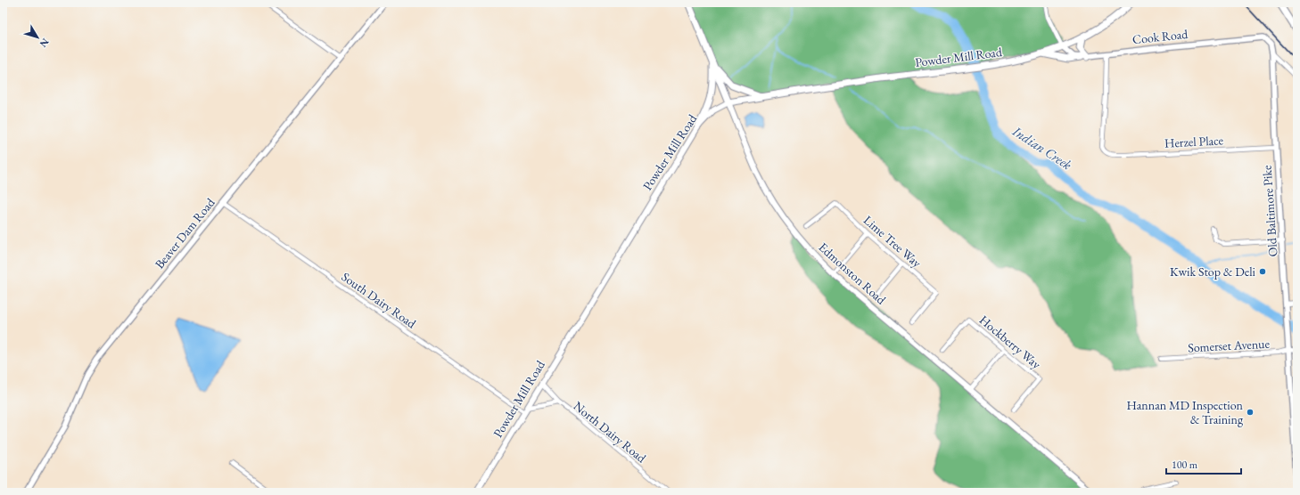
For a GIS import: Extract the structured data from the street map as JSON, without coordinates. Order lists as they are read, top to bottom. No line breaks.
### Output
{"streets":{"main road":["Powder Mill Road","Edmonston Road"],"street":["Cook Road","Herzel Place","Old Baltimore Pike","Beaver Dam Road","Lime Tree Way","South Dairy Road","Hockberry Way","Somerset Avenue","North Dairy Road"]},"crossings":[["Cook Road","Herzel Place"],["Cook Road","Old Baltimore Pike"],["Powder Mill Road","Edmonston Road"],["Powder Mill Road","South Dairy Road"],["Powder Mill Road","North Dairy Road"],["Herzel Place","Old Baltimore Pike"],["Old Baltimore Pike","Somerset Avenue"],["Beaver Dam Road","South Dairy Road"]],"water":["Indian Creek"],"places":["Kwik Stop & Deli","Hannan MD Inspection & Training"],"scale_bar":"100 m","north":"bottom right"}
